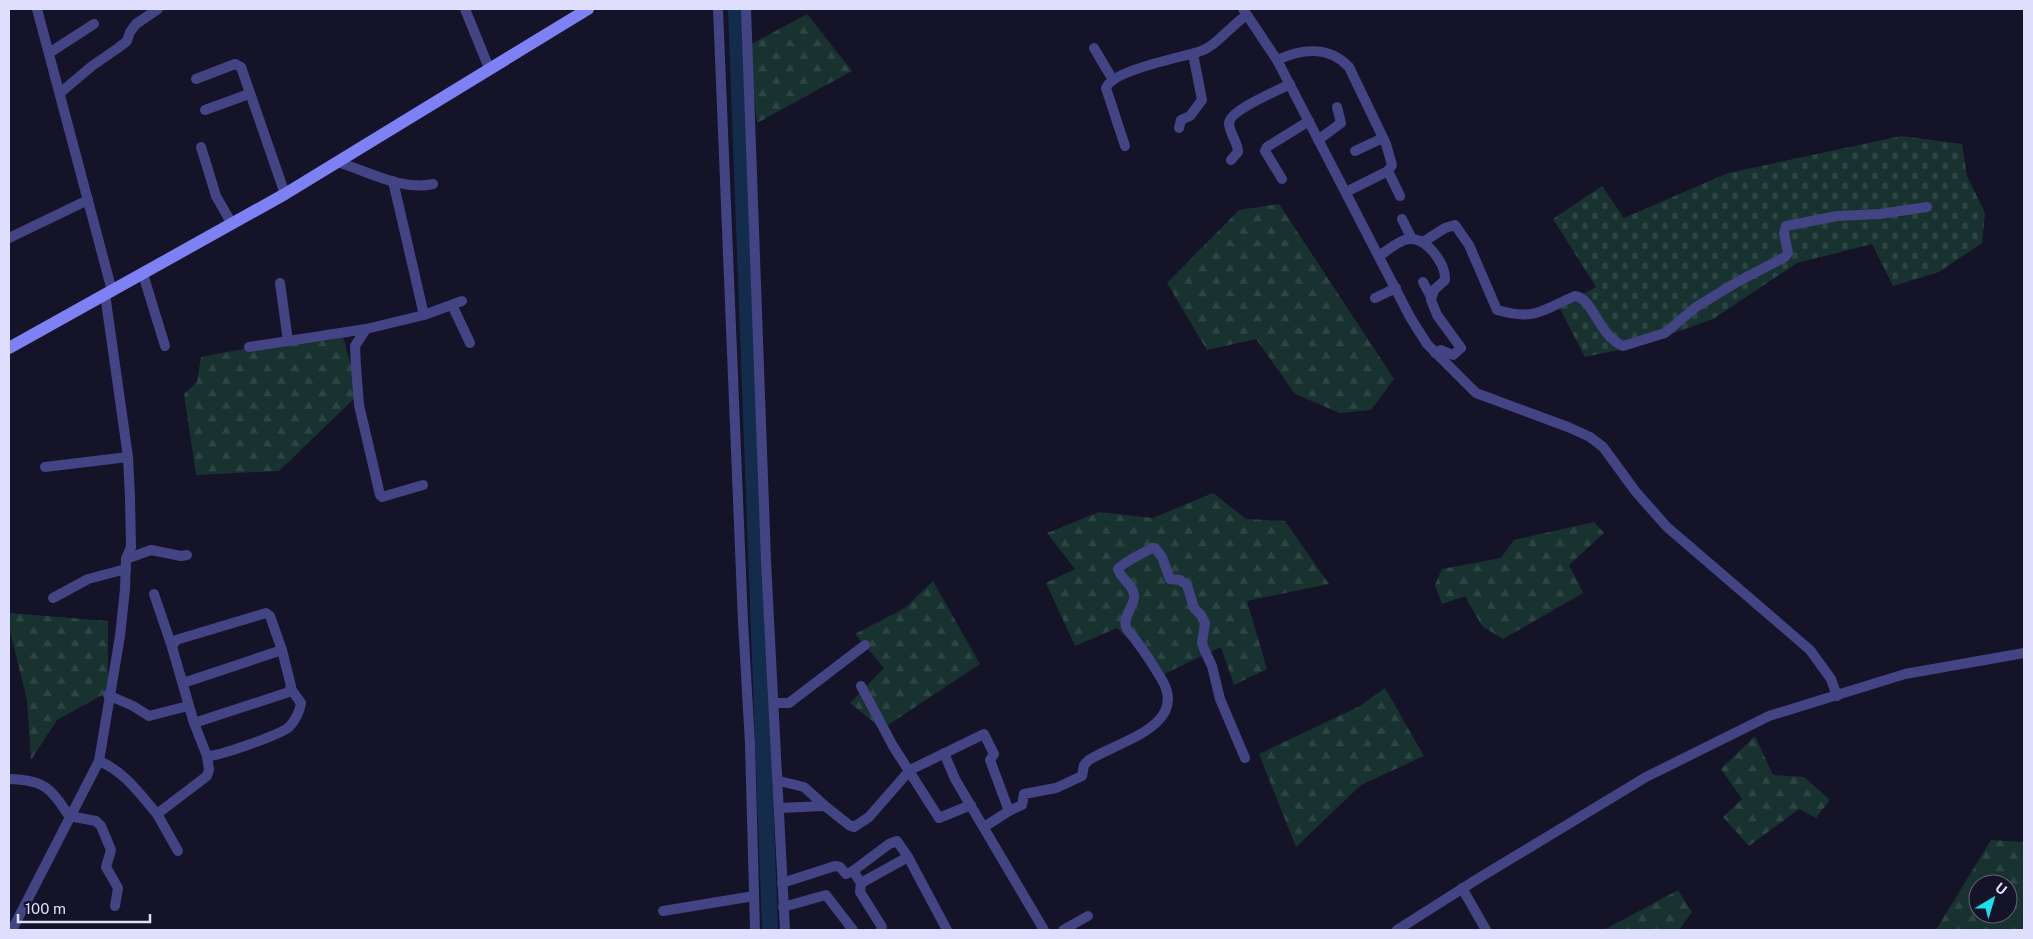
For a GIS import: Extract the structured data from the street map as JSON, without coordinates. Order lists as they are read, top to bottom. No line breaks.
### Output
{"scale_bar":"100 m","north":"top right"}
